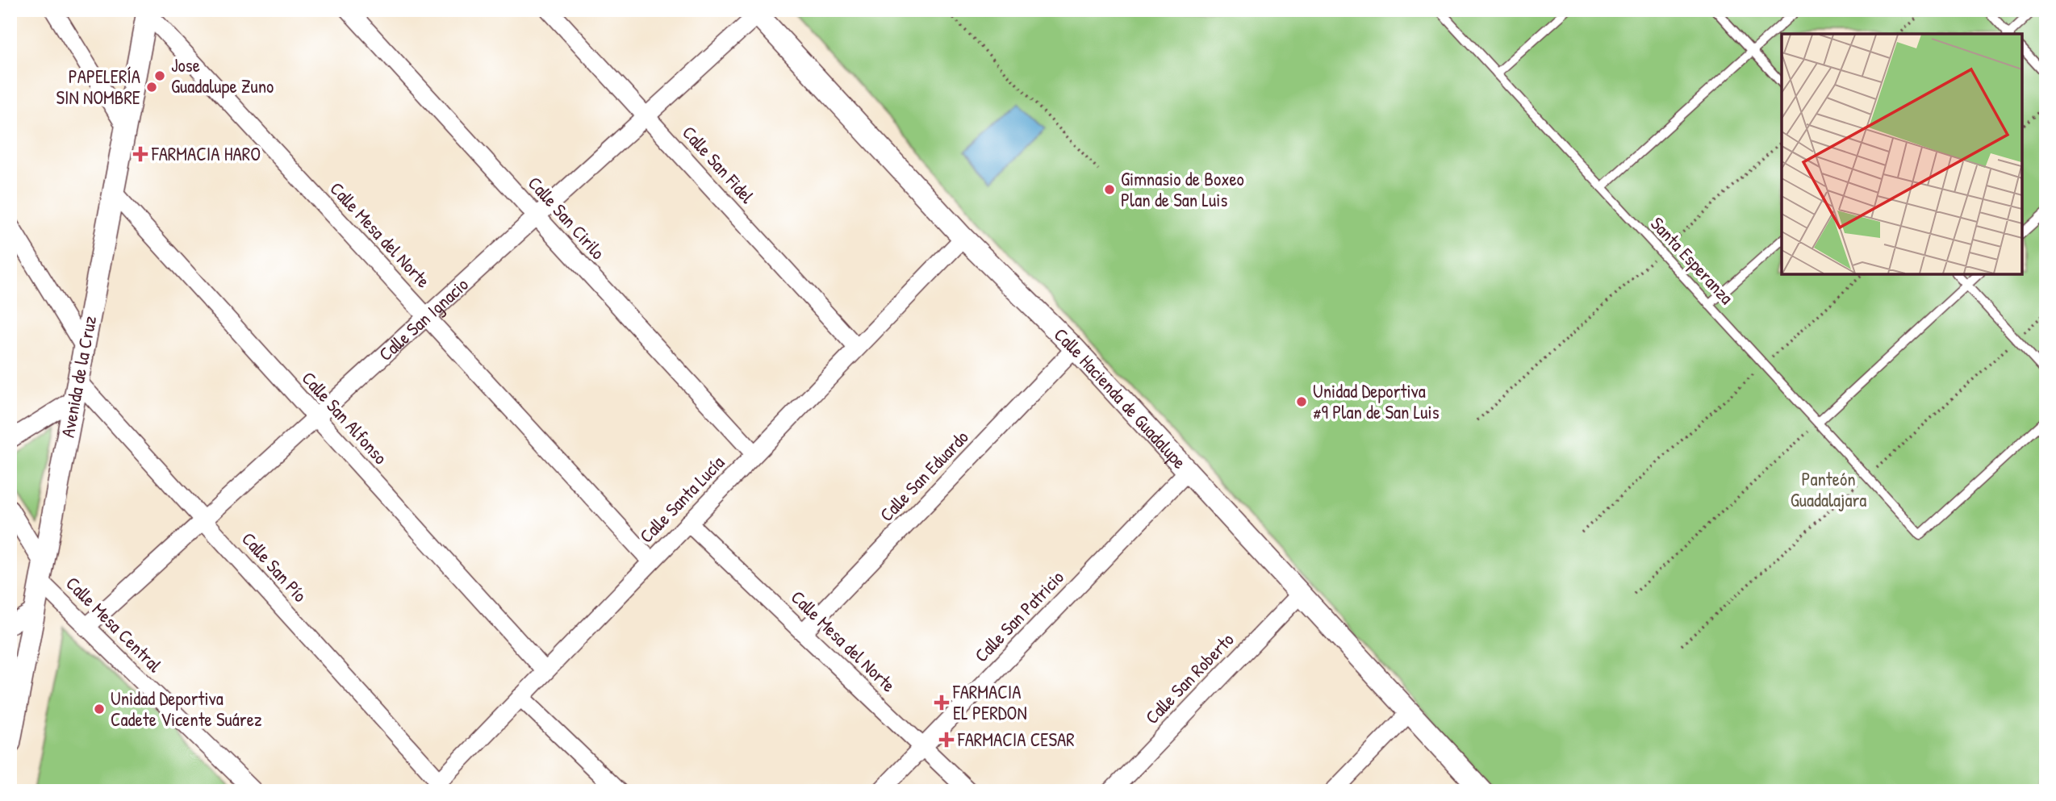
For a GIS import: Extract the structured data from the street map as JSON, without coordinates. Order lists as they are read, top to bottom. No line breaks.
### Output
{"streets":{"street":["Calle San Fidel","Calle San Cirilo","Calle Mesa del Norte","Calle San Ignacio","Avenida de la Cruz","Calle Hacienda de Guadalupe","Calle San Alfonso","Calle San Eduardo","Calle Santa Lucía","Calle San Pío","Calle San Patricio","Calle Mesa Central","Calle San Roberto"],"lane":["Santa Esperanza"]},"crossings":[["Calle San Fidel","Calle San Ignacio"],["Calle San Fidel","Calle Santa Lucía"],["Calle San Cirilo","Calle San Ignacio"],["Calle San Cirilo","Calle Santa Lucía"],["Calle Mesa del Norte","Calle San Ignacio"],["Calle Mesa del Norte","Avenida de la Cruz"],["Calle Mesa del Norte","Calle San Eduardo"],["Calle Mesa del Norte","Calle Santa Lucía"],["Calle Mesa del Norte","Calle San Patricio"],["Calle San Ignacio","Calle Hacienda de Guadalupe"],["Calle San Ignacio","Calle San Alfonso"],["Calle San Ignacio","Calle San Pío"],["Calle San Ignacio","Calle Mesa Central"],["Avenida de la Cruz","Calle San Alfonso"],["Avenida de la Cruz","Calle San Pío"],["Avenida de la Cruz","Calle Mesa Central"],["Calle Hacienda de Guadalupe","Calle San Eduardo"],["Calle Hacienda de Guadalupe","Calle Santa Lucía"],["Calle Hacienda de Guadalupe","Calle San Patricio"],["Calle Hacienda de Guadalupe","Calle San Roberto"],["Calle San Alfonso","Calle Santa Lucía"],["Calle Santa Lucía","Calle San Pío"]],"parks":["Panteón Guadalajara"],"places":{"other":["Jose Guadalupe Zuno","PAPELERÍA SIN NOMBRE","Gimnasio de Boxeo Plan de San Luis","Unidad Deportiva #9 Plan de San Luis","Unidad Deportiva Cadete Vicente Suárez"],"health":["FARMACIA HARO","FARMACIA EL PERDON","FARMACIA CESAR"]}}
